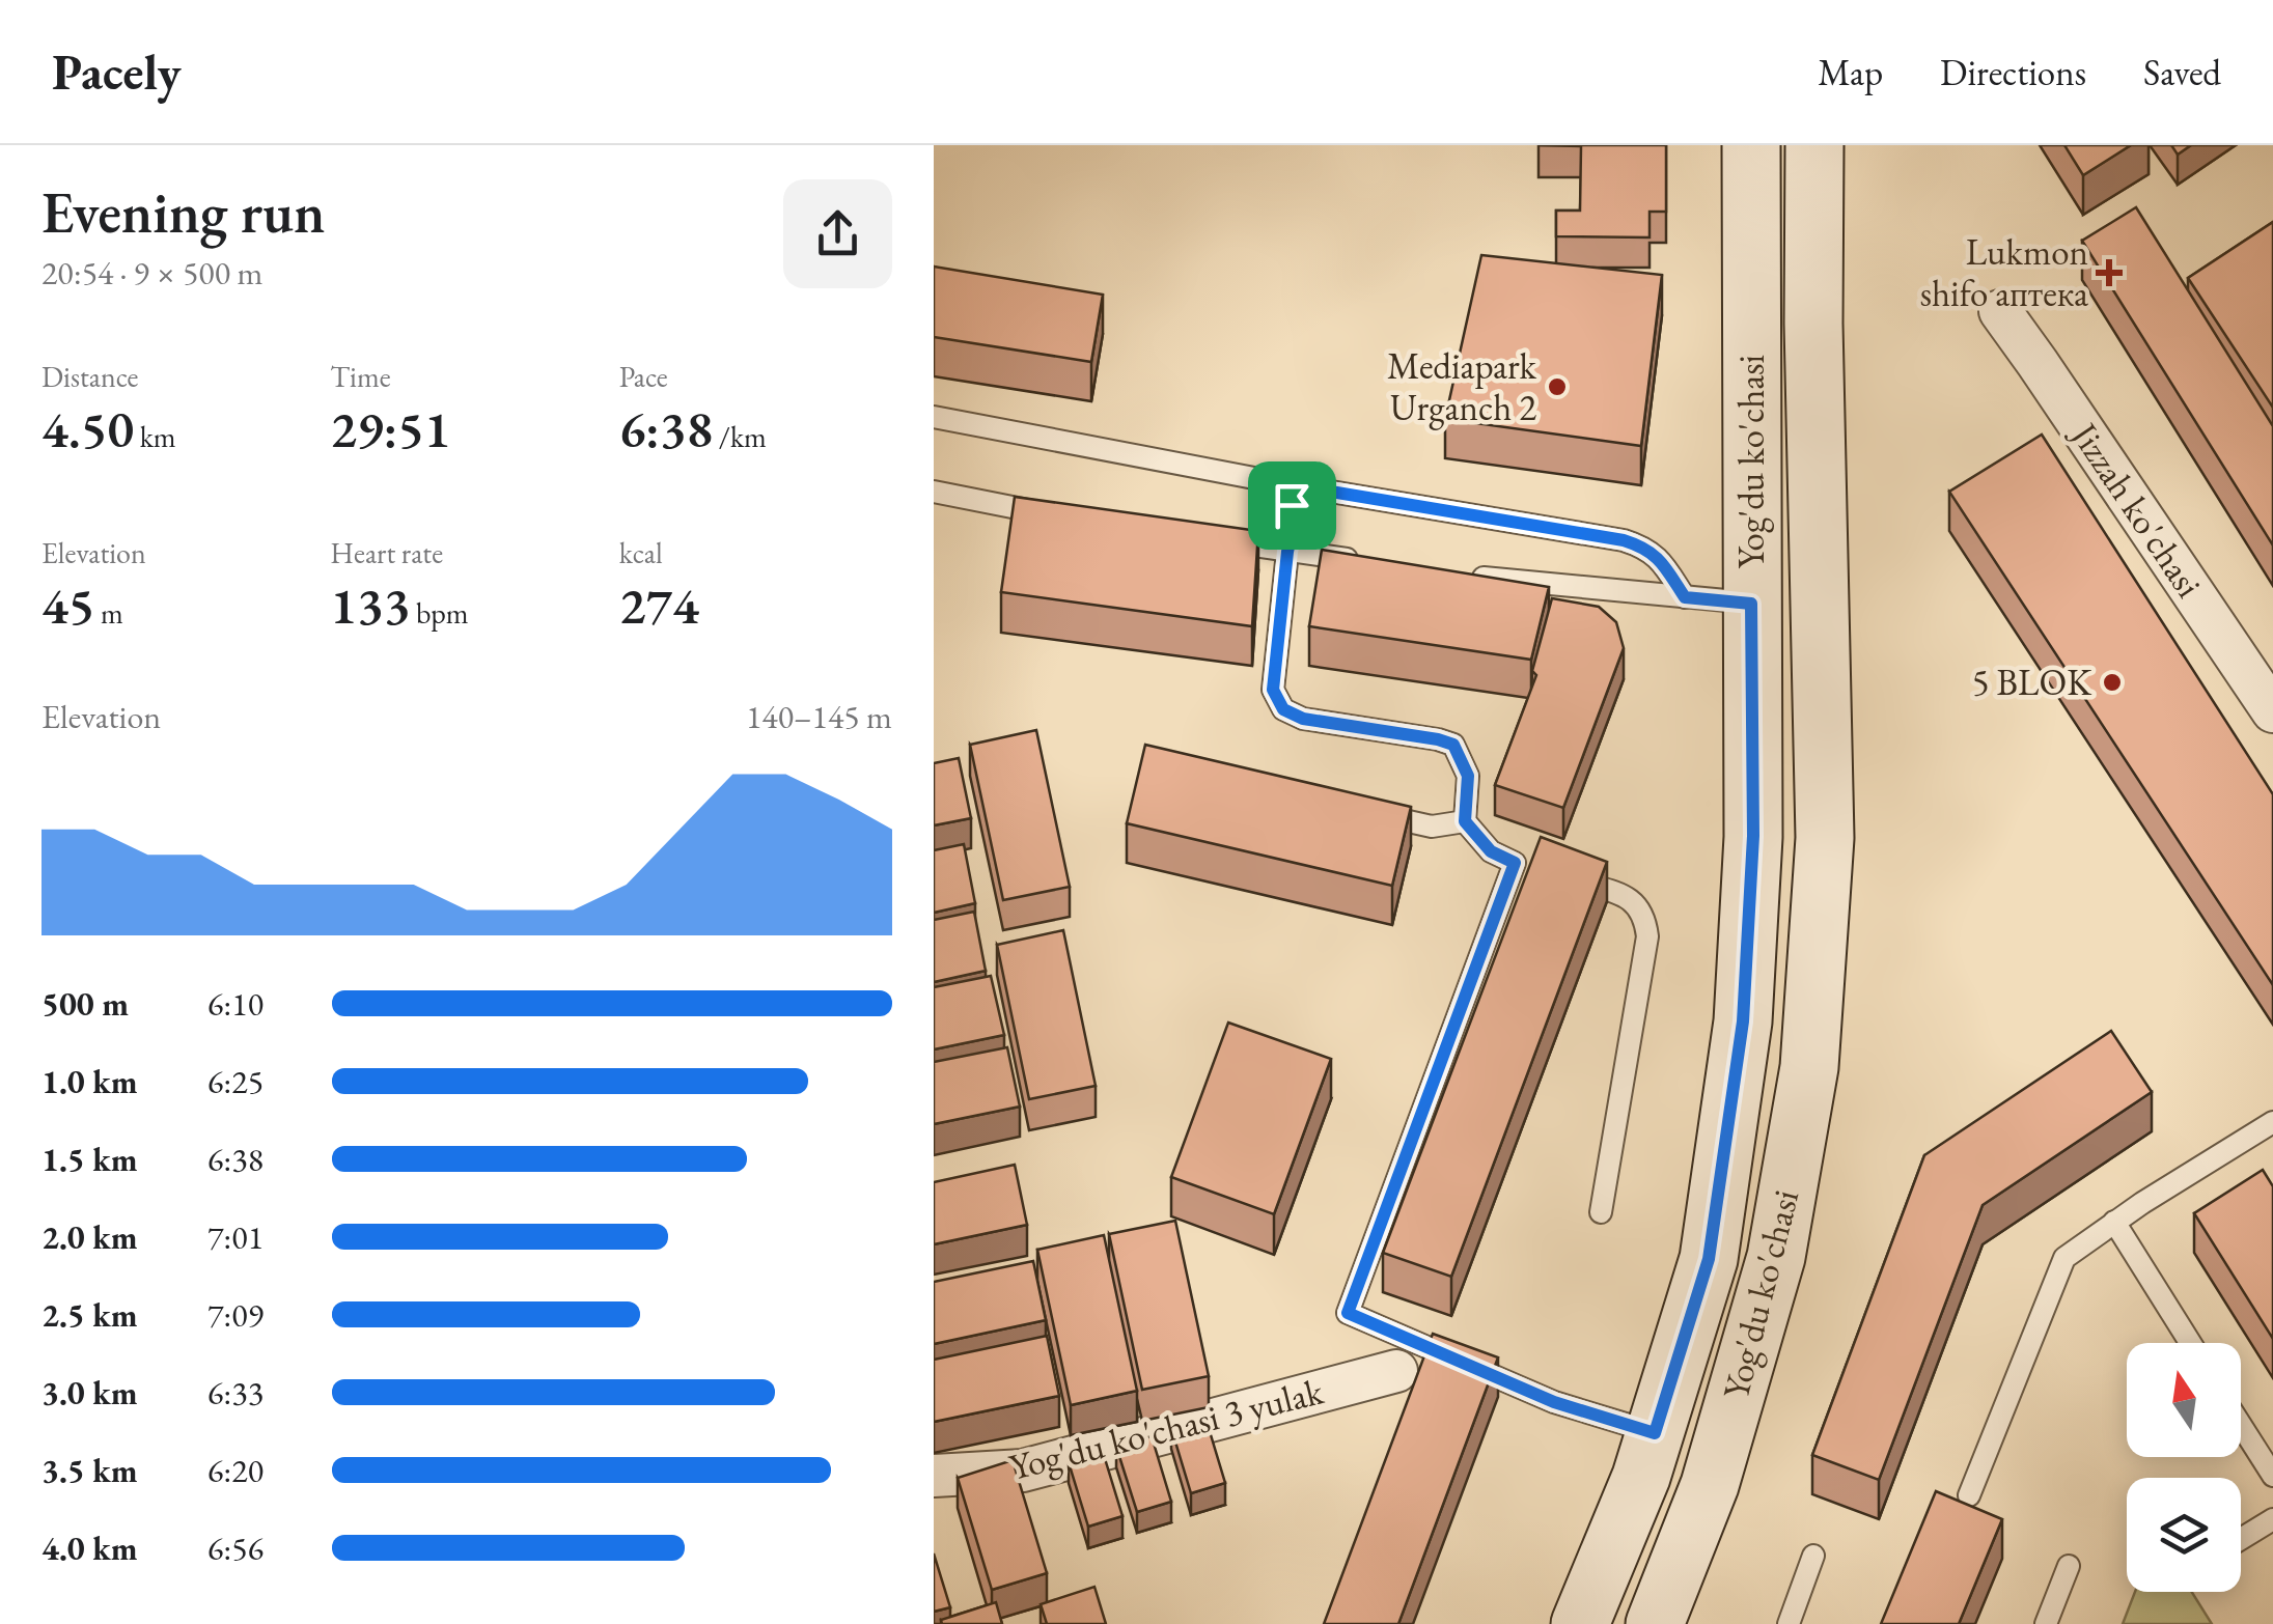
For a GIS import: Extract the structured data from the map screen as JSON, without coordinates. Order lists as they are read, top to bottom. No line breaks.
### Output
{"streets":{"main road":["Yog'du ko'chasi"],"street":["Jizzah ko'chasi","Yog'du ko'chasi 3 yulak"]},"places":{"health":["Lukmon shifo аптека"],"other":["Mediapark Urganch 2","5 BLOK"]},"north":"top","page":{"header":"Pacely","nav":["Map","Directions","Saved"],"heading":["Evening run","20:54 · 9 × 500 m"],"stats":[["Distance","4.50 km"],["Time","29:51"],["Pace","6:38 /km"],["Elevation","45 m"],["Heart rate","133 bpm"],["kcal","274"]],"chart":["Elevation","140–145 m"],"list":[{"name":"500 m","note":"6:10"},{"name":"1.0 km","note":"6:25"},{"name":"1.5 km","note":"6:38"},{"name":"2.0 km","note":"7:01"},{"name":"2.5 km","note":"7:09"},{"name":"3.0 km","note":"6:33"},{"name":"3.5 km","note":"6:20"},{"name":"4.0 km","note":"6:56"}]}}
